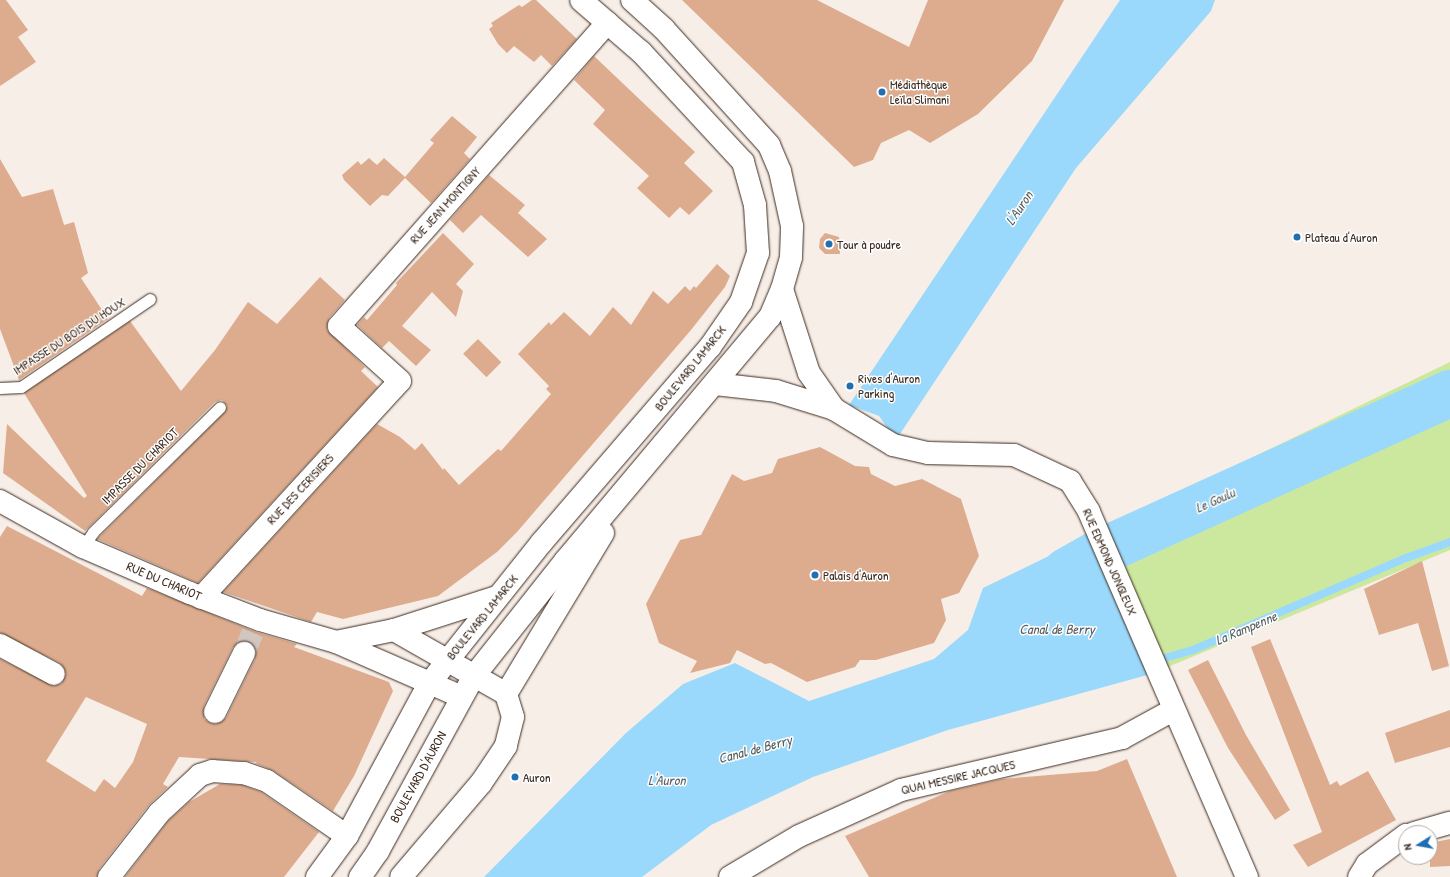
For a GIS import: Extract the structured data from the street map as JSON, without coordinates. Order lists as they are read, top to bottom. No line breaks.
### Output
{"streets":{"street":["RUE JEAN MONTIGNY","BOULEVARD LAMARCK","RUE DES CERISIERS","RUE EDMOND JONGLEUX","RUE DU CHARIOT","BOULEVARD D'AURON","QUAI MESSIRE JACQUES"],"lane":["IMPASSE DU BOIS DU HOUX","IMPASSE DU CHARIOT"]},"crossings":[["RUE JEAN MONTIGNY","BOULEVARD LAMARCK"],["RUE JEAN MONTIGNY","RUE DES CERISIERS"],["BOULEVARD LAMARCK","RUE DU CHARIOT"],["IMPASSE DU CHARIOT","RUE DU CHARIOT"],["RUE DES CERISIERS","RUE DU CHARIOT"],["RUE EDMOND JONGLEUX","QUAI MESSIRE JACQUES"],["RUE DU CHARIOT","BOULEVARD D'AURON"]],"water":["L'Auron","Le Goulu","La Rampenne","Canal de Berry"],"places":["Médiathèque Leïla Slimani","Plateau d'Auron","Tour à poudre","Rives d'Auron Parking","Palais d'Auron","Auron"],"north":"left"}
